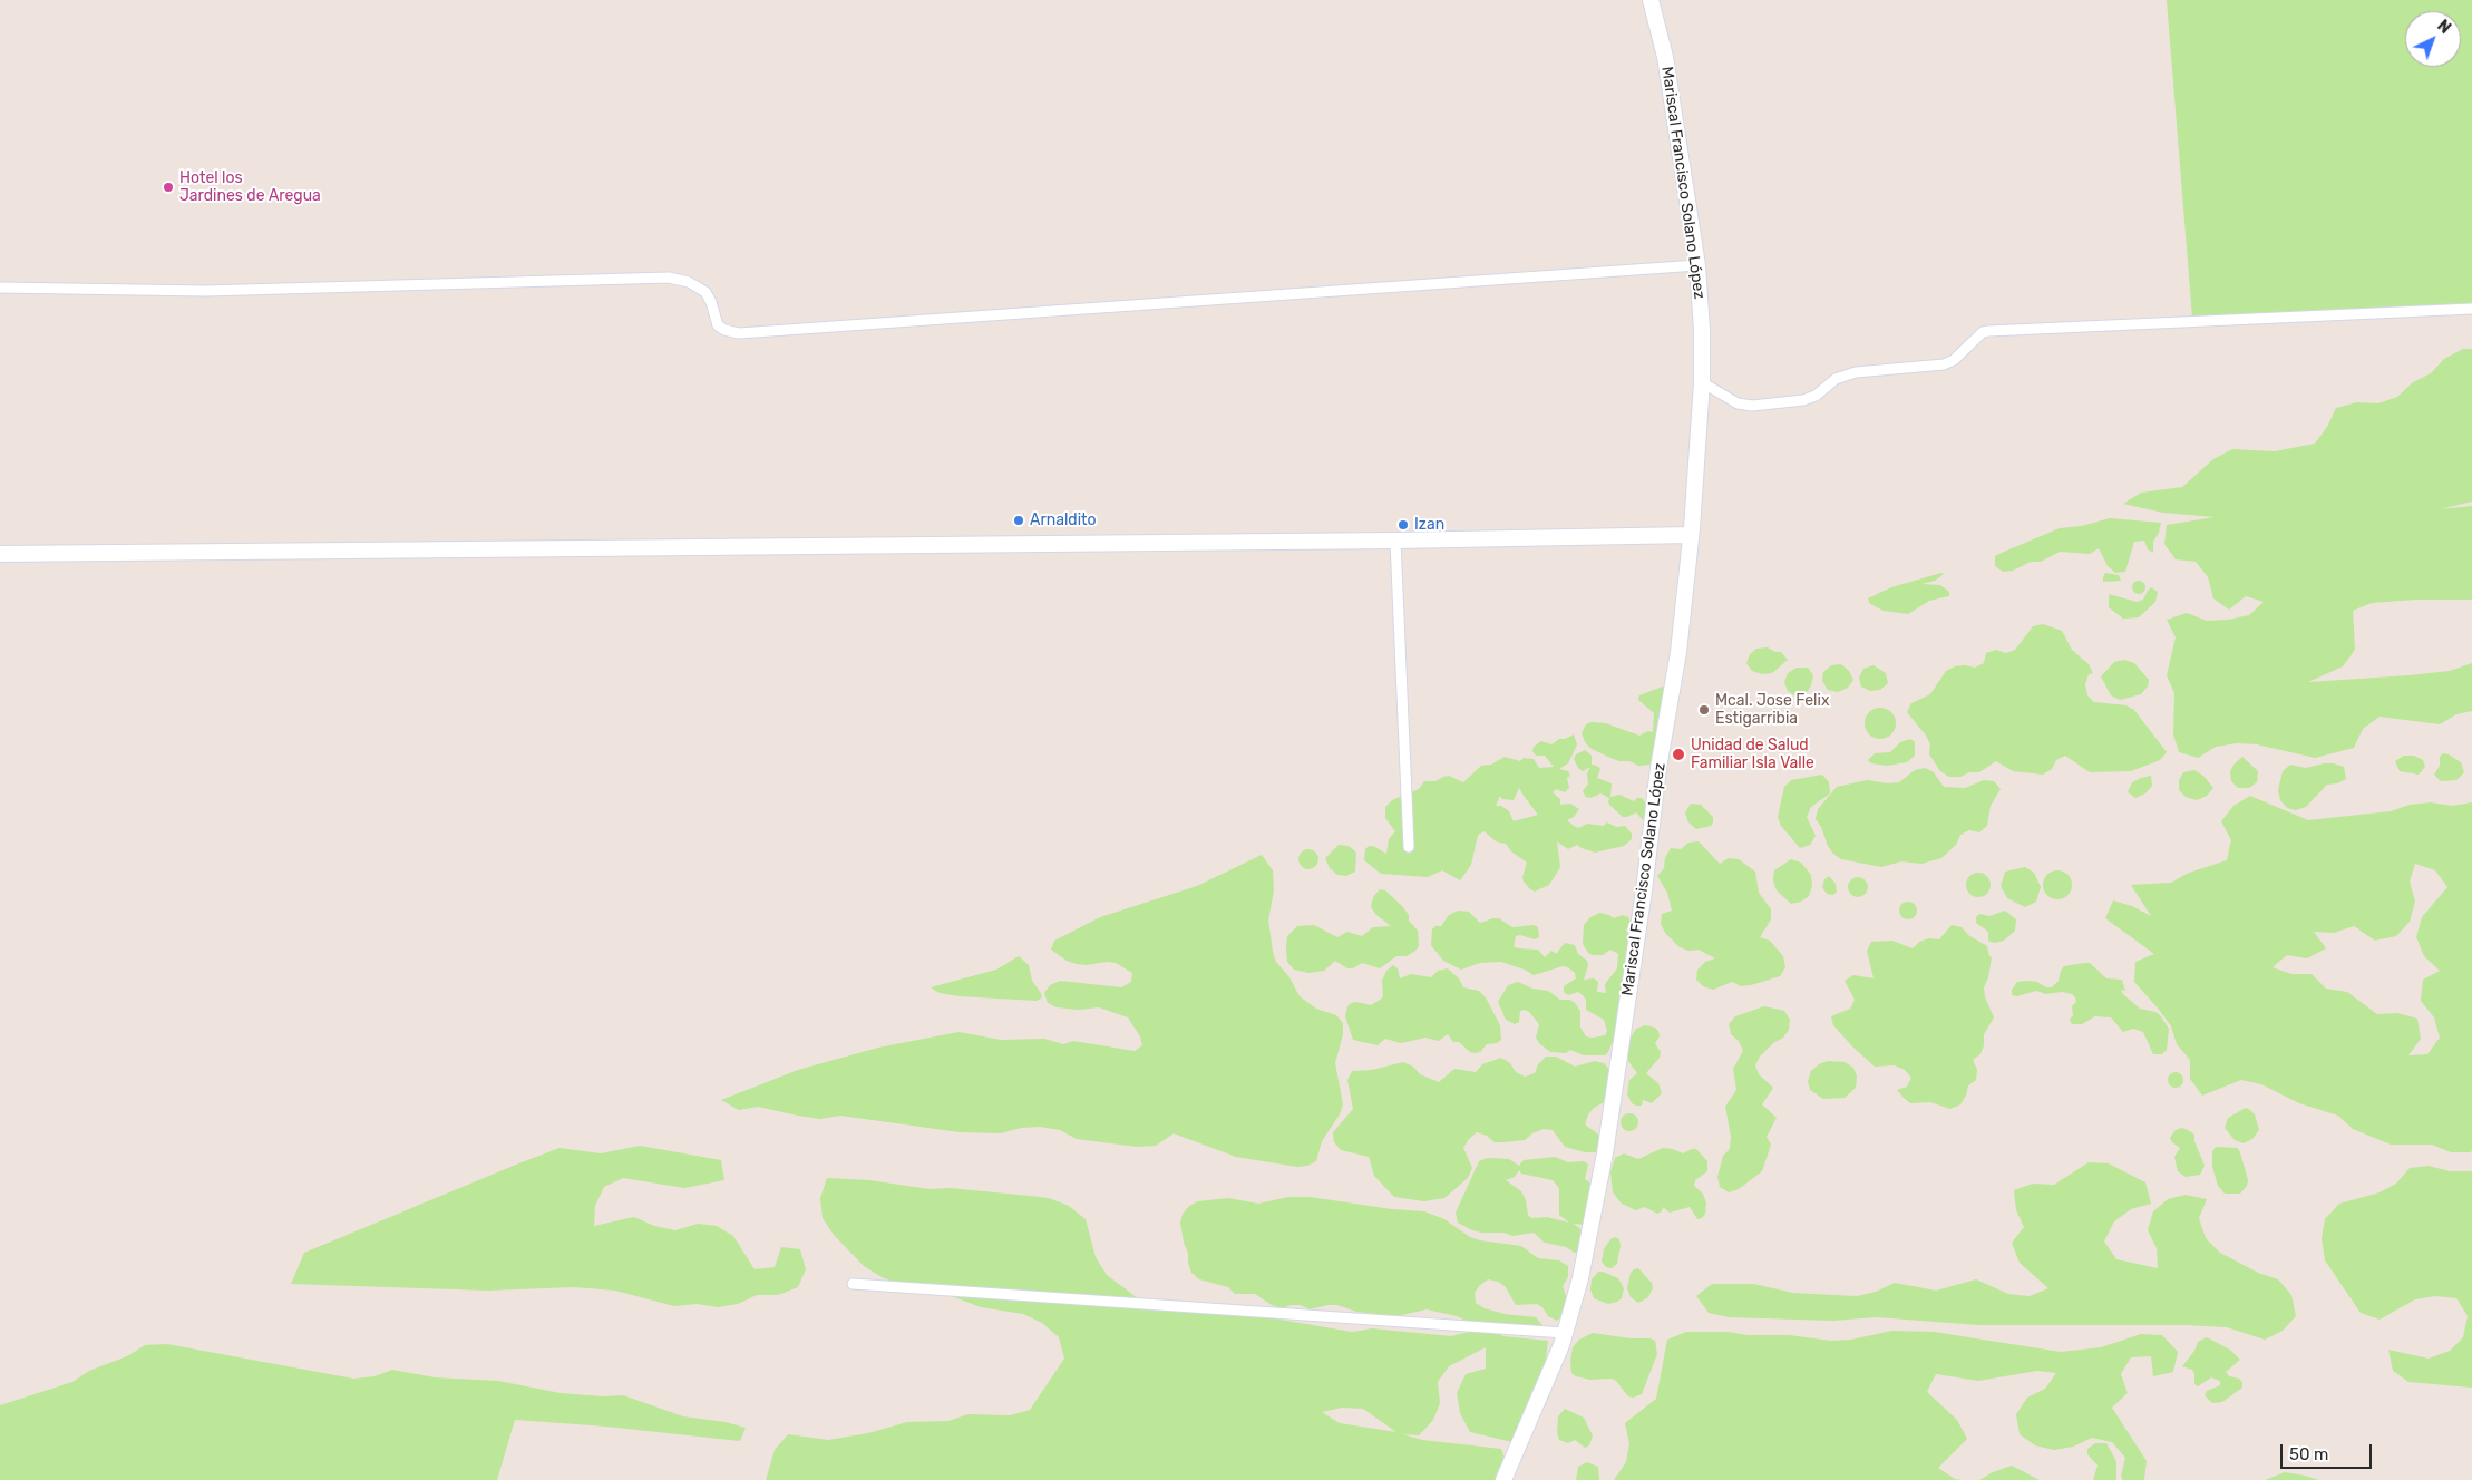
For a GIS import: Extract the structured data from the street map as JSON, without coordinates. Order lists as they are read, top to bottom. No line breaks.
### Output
{"streets":{"street":["Mariscal Francisco Solano López"]},"places":["Hotel los Jardines de Aregua","Arnaldito","Izan","Mcal. Jose Felix Estigarribia","Unidad de Salud Familiar Isla Valle"],"scale_bar":"50 m","north":"top right"}
